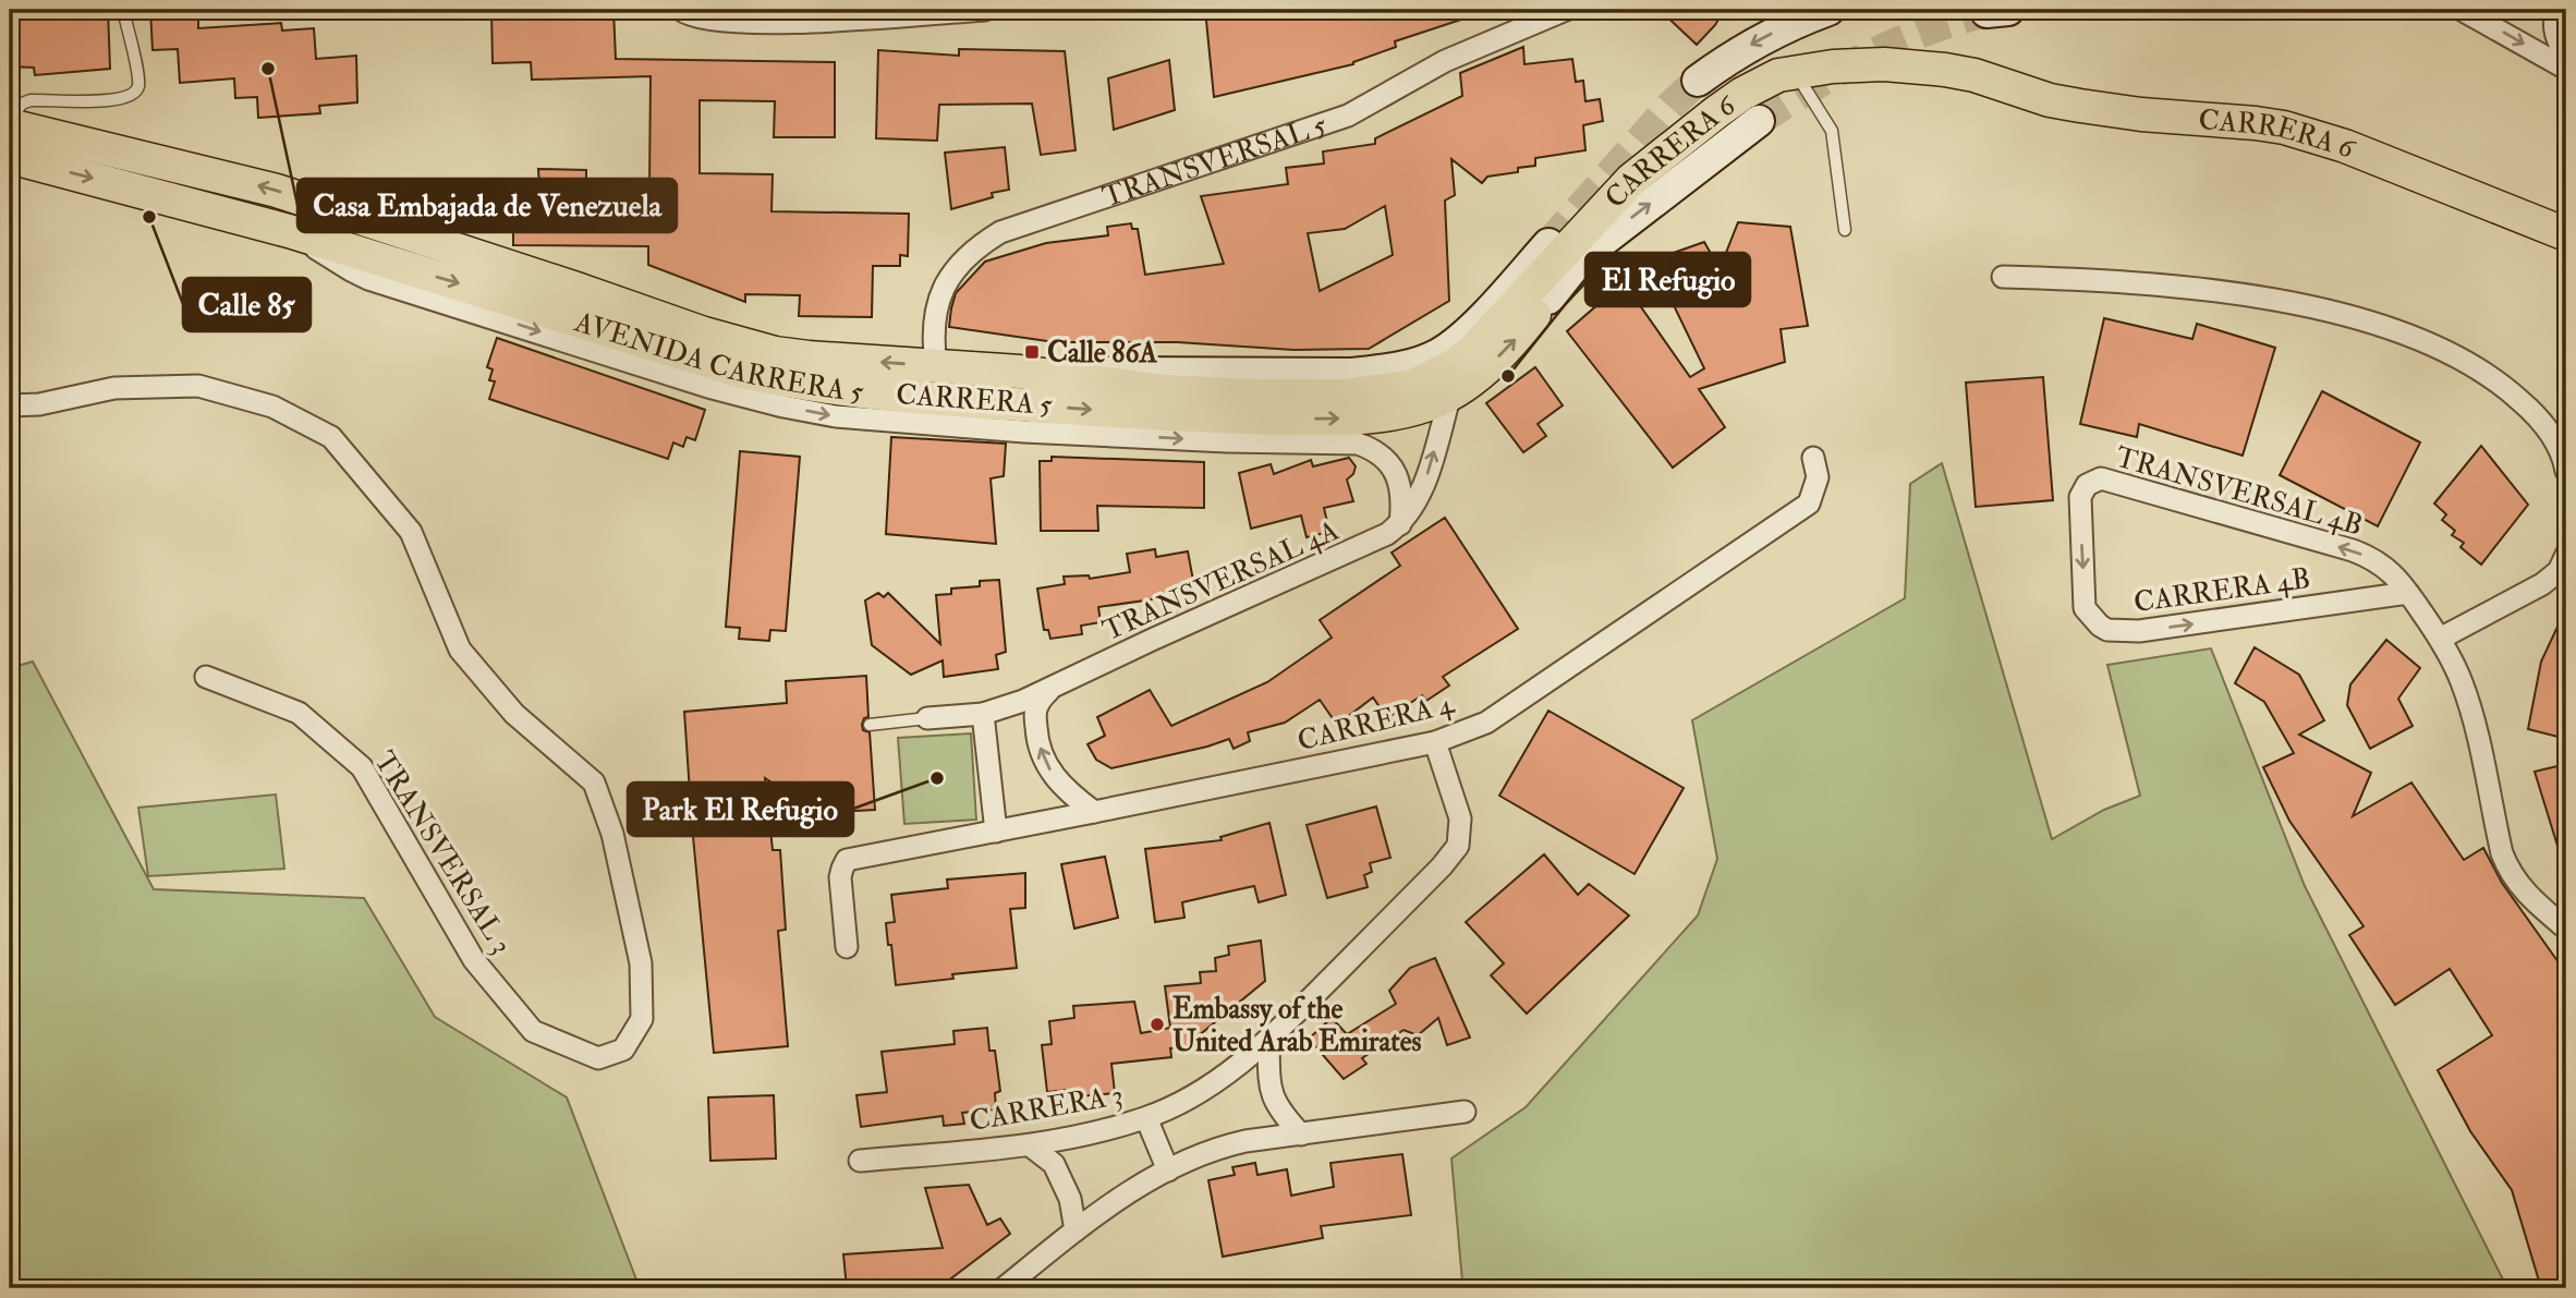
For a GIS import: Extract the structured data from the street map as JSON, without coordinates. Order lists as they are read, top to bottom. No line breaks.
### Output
{"streets":{"main road":["CARRERA 6","AVENIDA CARRERA 5"],"street":["TRANSVERSAL 5","CARRERA 5","TRANSVERSAL 4B","TRANSVERSAL 4A","CARRERA 4B","CARRERA 4","TRANSVERSAL 3","CARRERA 3"]},"crossings":[["CARRERA 6","AVENIDA CARRERA 5"],["TRANSVERSAL 5","AVENIDA CARRERA 5"],["AVENIDA CARRERA 5","CARRERA 5"],["AVENIDA CARRERA 5","TRANSVERSAL 4A"],["CARRERA 5","TRANSVERSAL 4A"],["TRANSVERSAL 4B","CARRERA 4B"],["CARRERA 4","CARRERA 3"]],"one_way":["CARRERA 5","TRANSVERSAL 4B"],"places":{"other":["Casa Embajada de Venezuela","Calle 85","El Refugio","Park El Refugio","Embassy of the United Arab Emirates"],"transit":["Calle 86A"]}}
